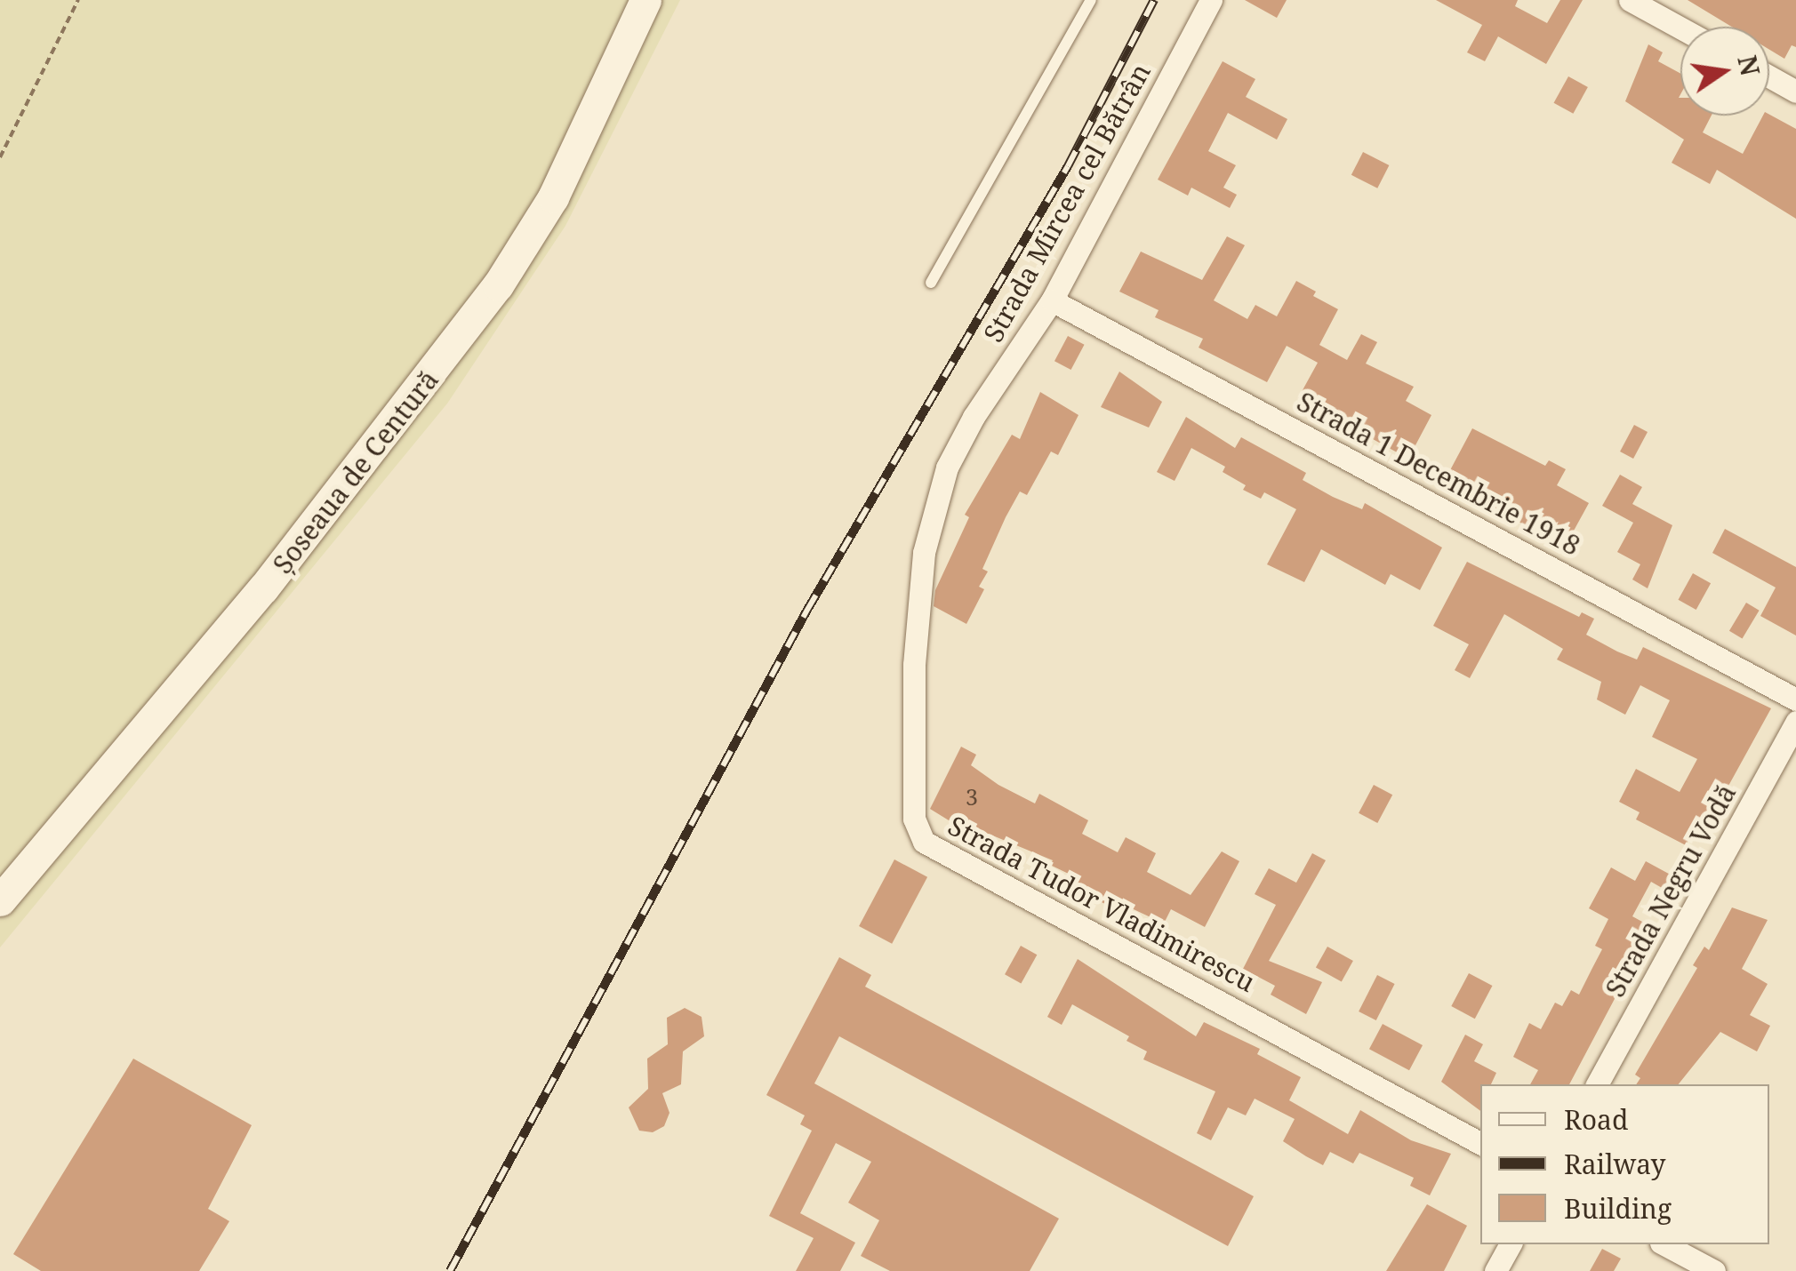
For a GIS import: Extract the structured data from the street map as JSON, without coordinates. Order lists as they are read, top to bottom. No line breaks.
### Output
{"streets":{"main road":["Șoseaua de Centură"],"street":["Strada Mircea cel Bătrân","Strada 1 Decembrie 1918","Strada Negru Vodă","Strada Tudor Vladimirescu"]},"crossings":[["Strada Mircea cel Bătrân","Strada 1 Decembrie 1918"],["Strada Mircea cel Bătrân","Strada Tudor Vladimirescu"]],"house_numbers":["3"],"legend":["Road","Railway","Building"],"north":"right"}
